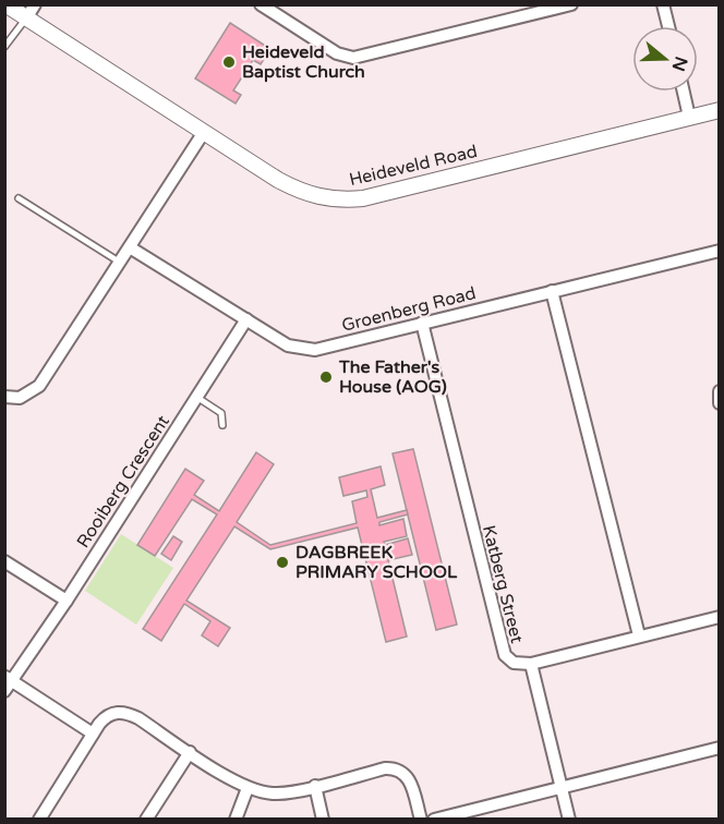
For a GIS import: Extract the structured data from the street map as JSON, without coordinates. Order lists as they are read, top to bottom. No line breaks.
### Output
{"streets":{"street":["Heideveld Road","Groenberg Road","Rooiberg Crescent","Katberg Street"]},"crossings":[["Groenberg Road","Rooiberg Crescent"],["Groenberg Road","Katberg Street"]],"places":["Heideveld Baptist Church","The Father's House (AOG)","DAGBREEK PRIMARY SCHOOL"],"north":"right"}
